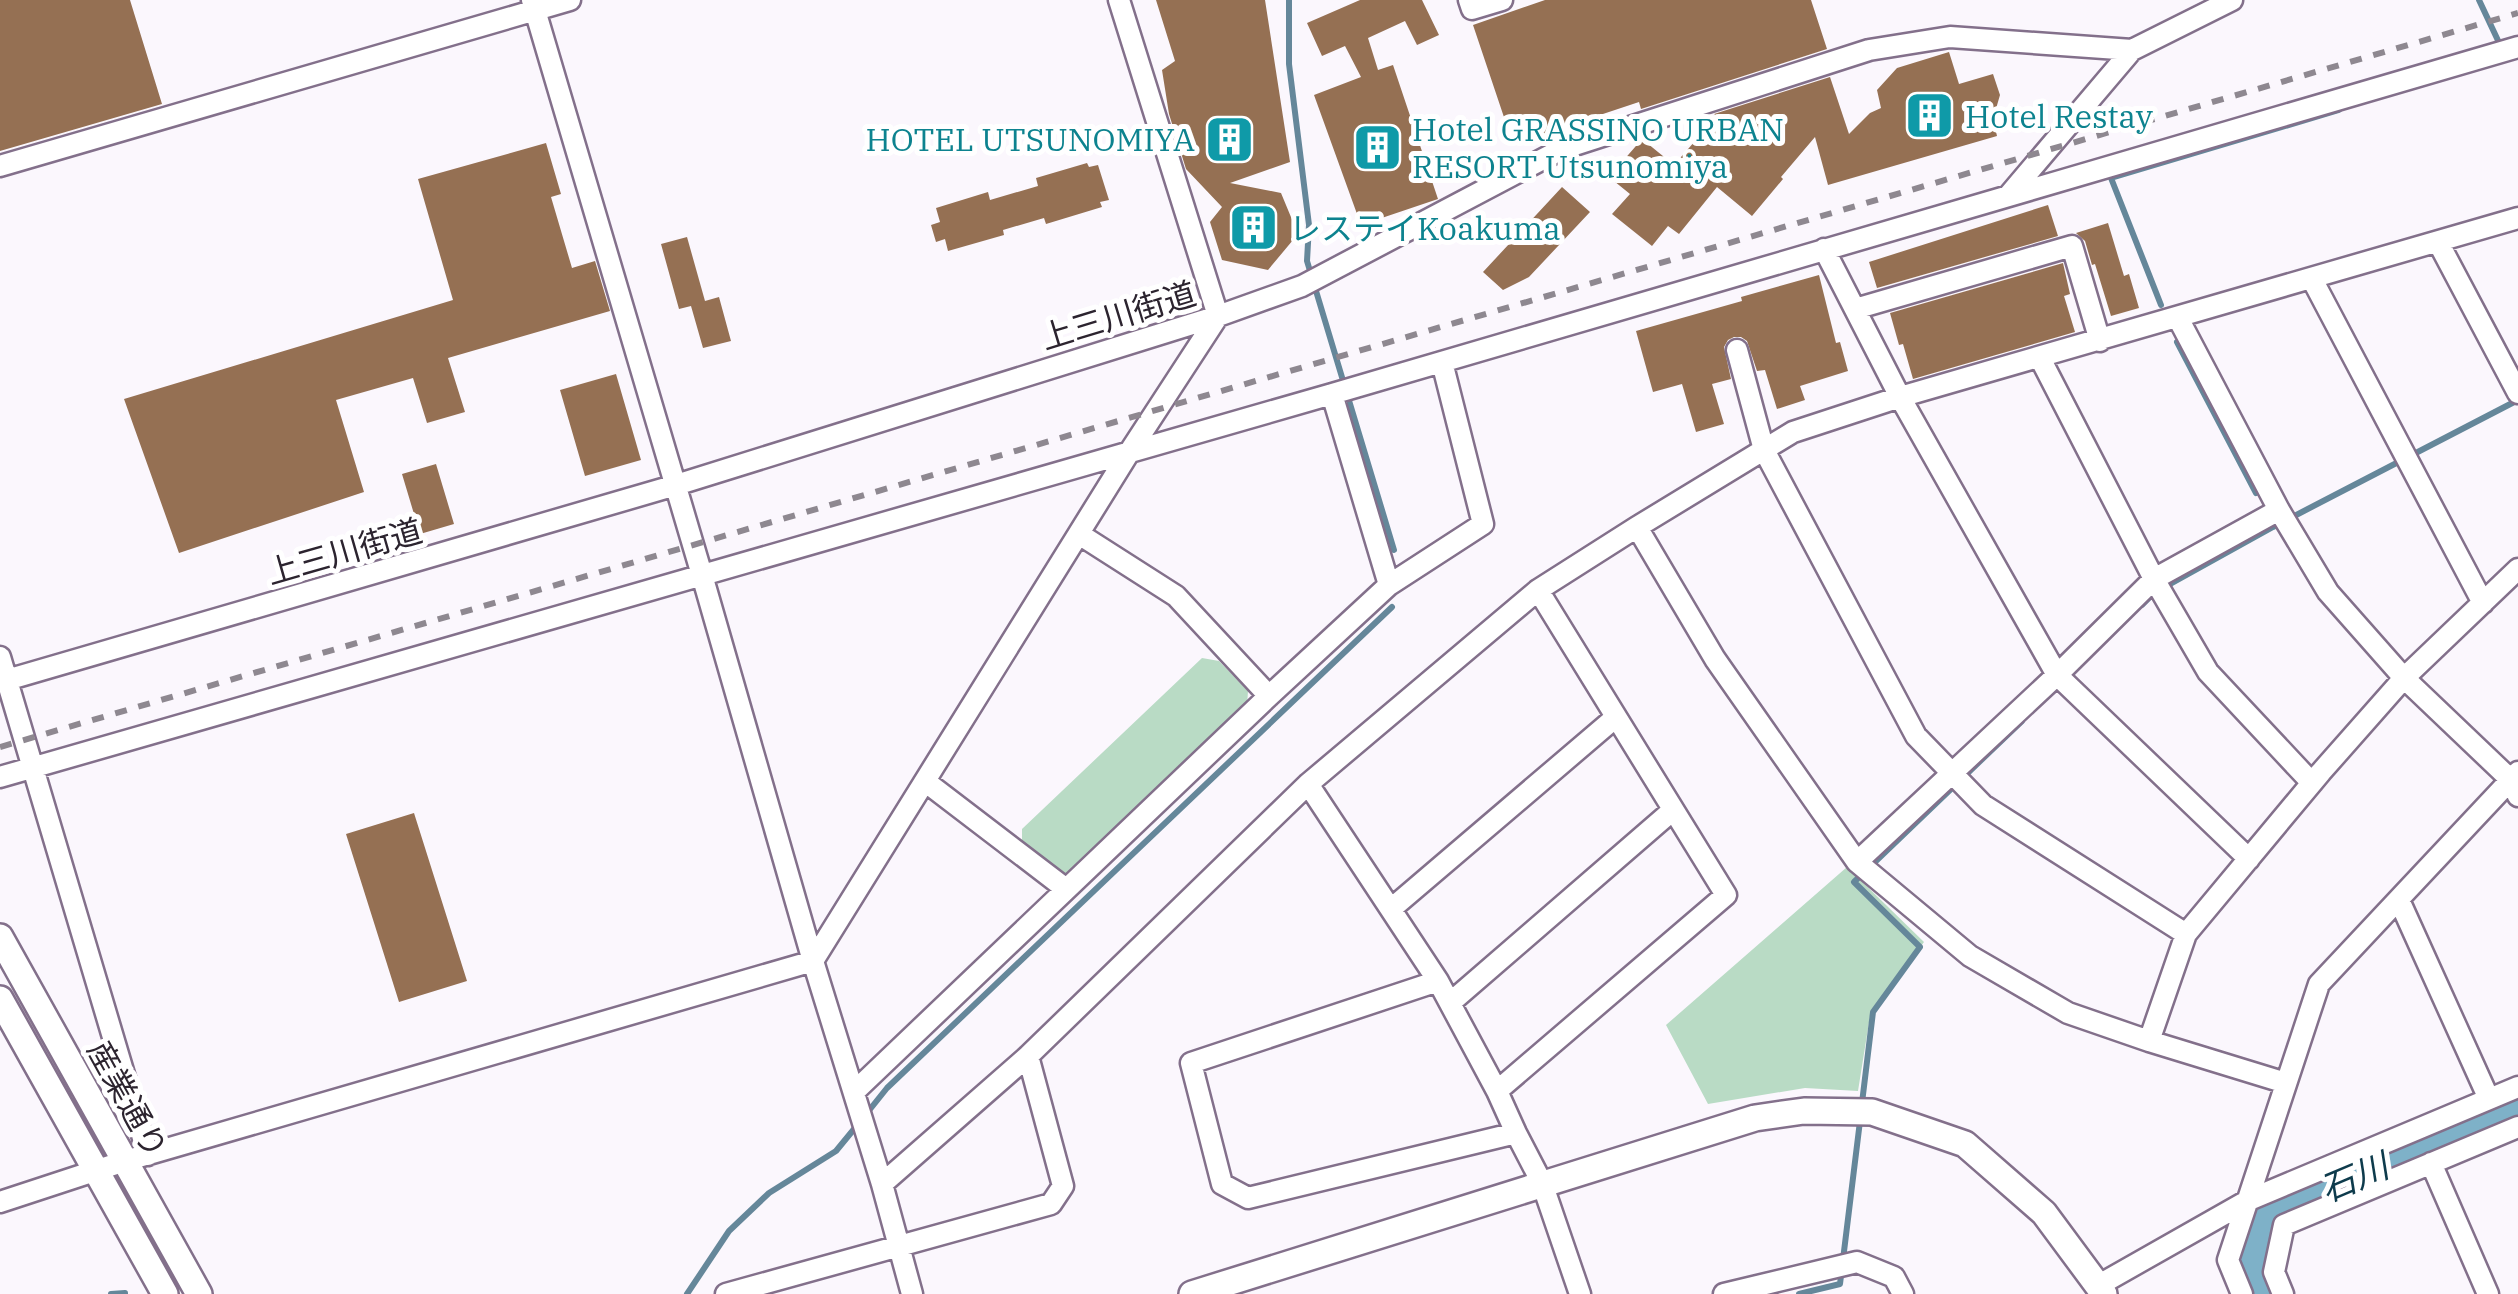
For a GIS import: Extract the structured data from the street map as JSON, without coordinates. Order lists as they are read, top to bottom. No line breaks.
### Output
{"streets":{"street":["上三川街道","産業通り"]},"water":["石川"],"places":{"building":["Hotel Restay","HOTEL UTSUNOMIYA","Hotel GRASSINO URBAN RESORT Utsunomiya","レステイKoakuma"]}}
